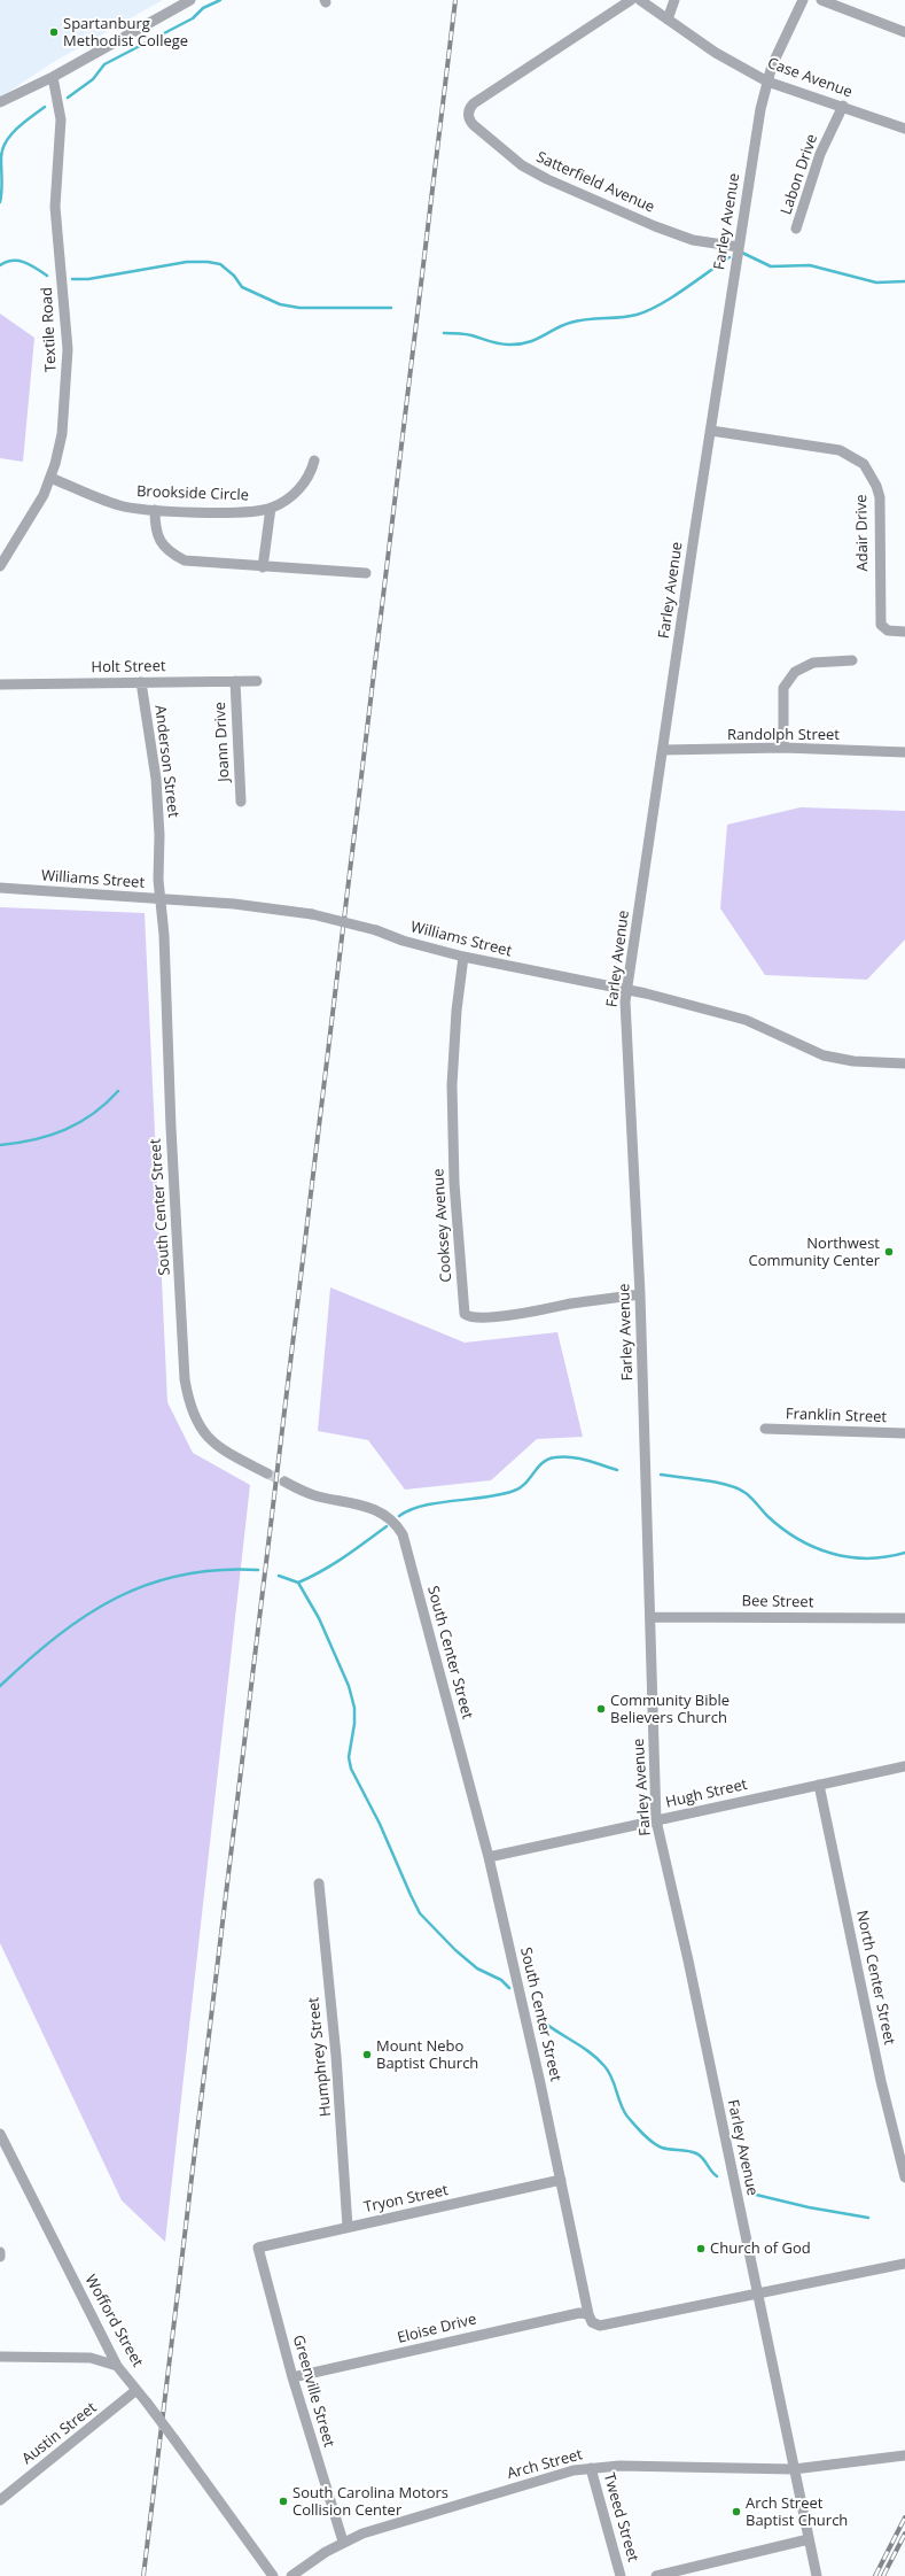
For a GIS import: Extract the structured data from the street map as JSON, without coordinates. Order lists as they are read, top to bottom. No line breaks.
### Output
{"streets":{"street":["Case Avenue","Labon Drive","Satterfield Avenue","Farley Avenue","Textile Road","Brookside Circle","Adair Drive","Holt Street","Randolph Street","Joann Drive","Anderson Street","Williams Street","South Center Street","Cooksey Avenue","Franklin Street","Bee Street","Hugh Street","North Center Street","Humphrey Street","Tryon Street","Wofford Street","Eloise Drive","Greenville Street","Austin Street","Arch Street","Tweed Street"]},"crossings":[["Case Avenue","Labon Drive"],["Case Avenue","Farley Avenue"],["Satterfield Avenue","Farley Avenue"],["Farley Avenue","Adair Drive"],["Farley Avenue","Randolph Street"],["Farley Avenue","Williams Street"],["Farley Avenue","Cooksey Avenue"],["Farley Avenue","Bee Street"],["Farley Avenue","Hugh Street"],["Farley Avenue","Arch Street"],["Textile Road","Brookside Circle"],["Holt Street","Joann Drive"],["Holt Street","Anderson Street"],["Anderson Street","Williams Street"],["Anderson Street","South Center Street"],["Williams Street","South Center Street"],["Williams Street","Cooksey Avenue"],["South Center Street","Hugh Street"],["South Center Street","Tryon Street"],["South Center Street","Eloise Drive"],["Hugh Street","North Center Street"],["Humphrey Street","Tryon Street"],["Tryon Street","Greenville Street"],["Wofford Street","Austin Street"],["Eloise Drive","Greenville Street"],["Greenville Street","Arch Street"],["Arch Street","Tweed Street"]],"places":["Spartanburg Methodist College","Northwest Community Center","Community Bible Believers Church","Mount Nebo Baptist Church","Church of God","South Carolina Motors Collision Center","Arch Street Baptist Church"]}
